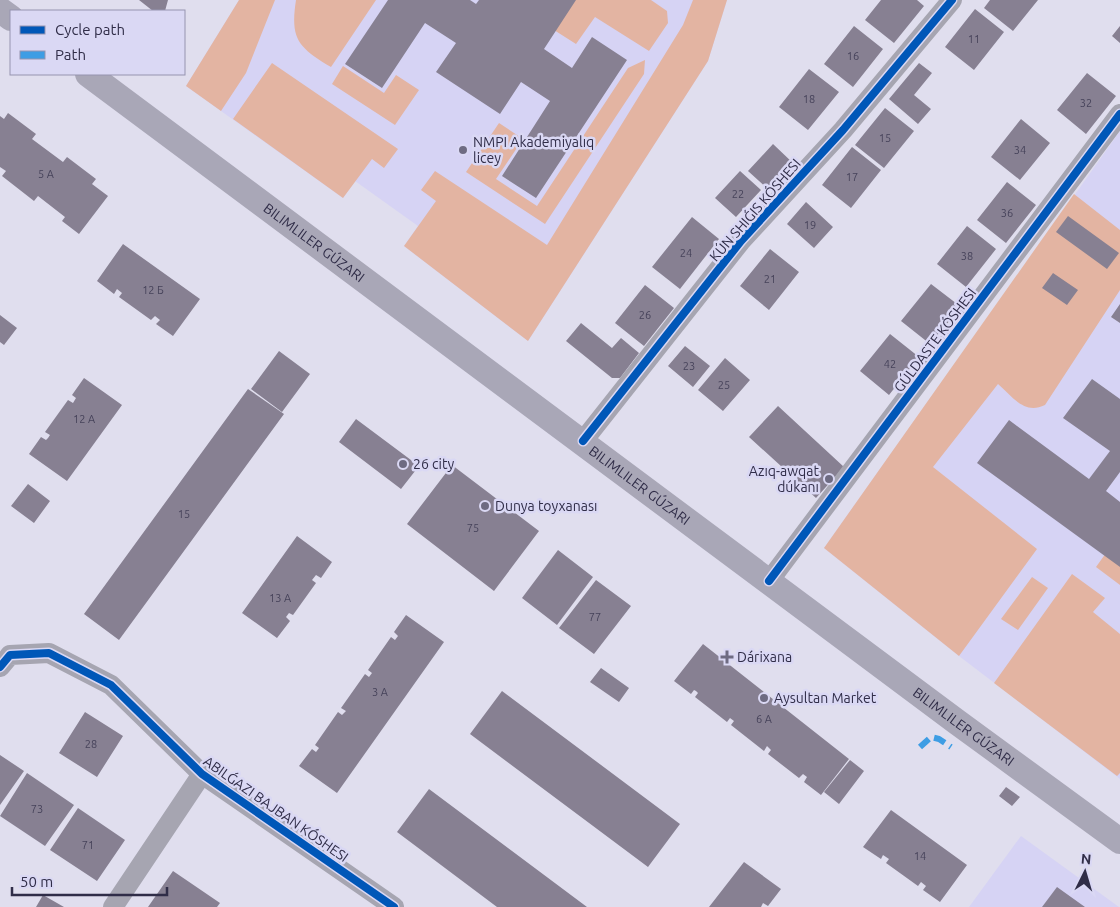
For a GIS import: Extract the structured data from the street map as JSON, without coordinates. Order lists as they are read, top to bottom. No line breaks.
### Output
{"streets":{"street":["GÚLDASTE KÓSHESI"],"cycle path":["KÚN SHIǴIS KÓSHESI","ABILǴAZI BAJBAN KÓSHESI"]},"places":{"other":["NMPI Akademiyalıq licey","26 city","Azıq-awqat dúkanı","Dunya toyxanası","Aysultan Market"],"health":["Dárixana"]},"house_numbers":["11","16","18","32","15","34","5 А","17","22","36","19","24","38","21","12 Б","26","42","23","25","12 А","15","75","13 А","77","3 А","6 А","28","73","71","14"],"legend":["Cycle path","Path"],"scale_bar":"50 m","north":"top"}
